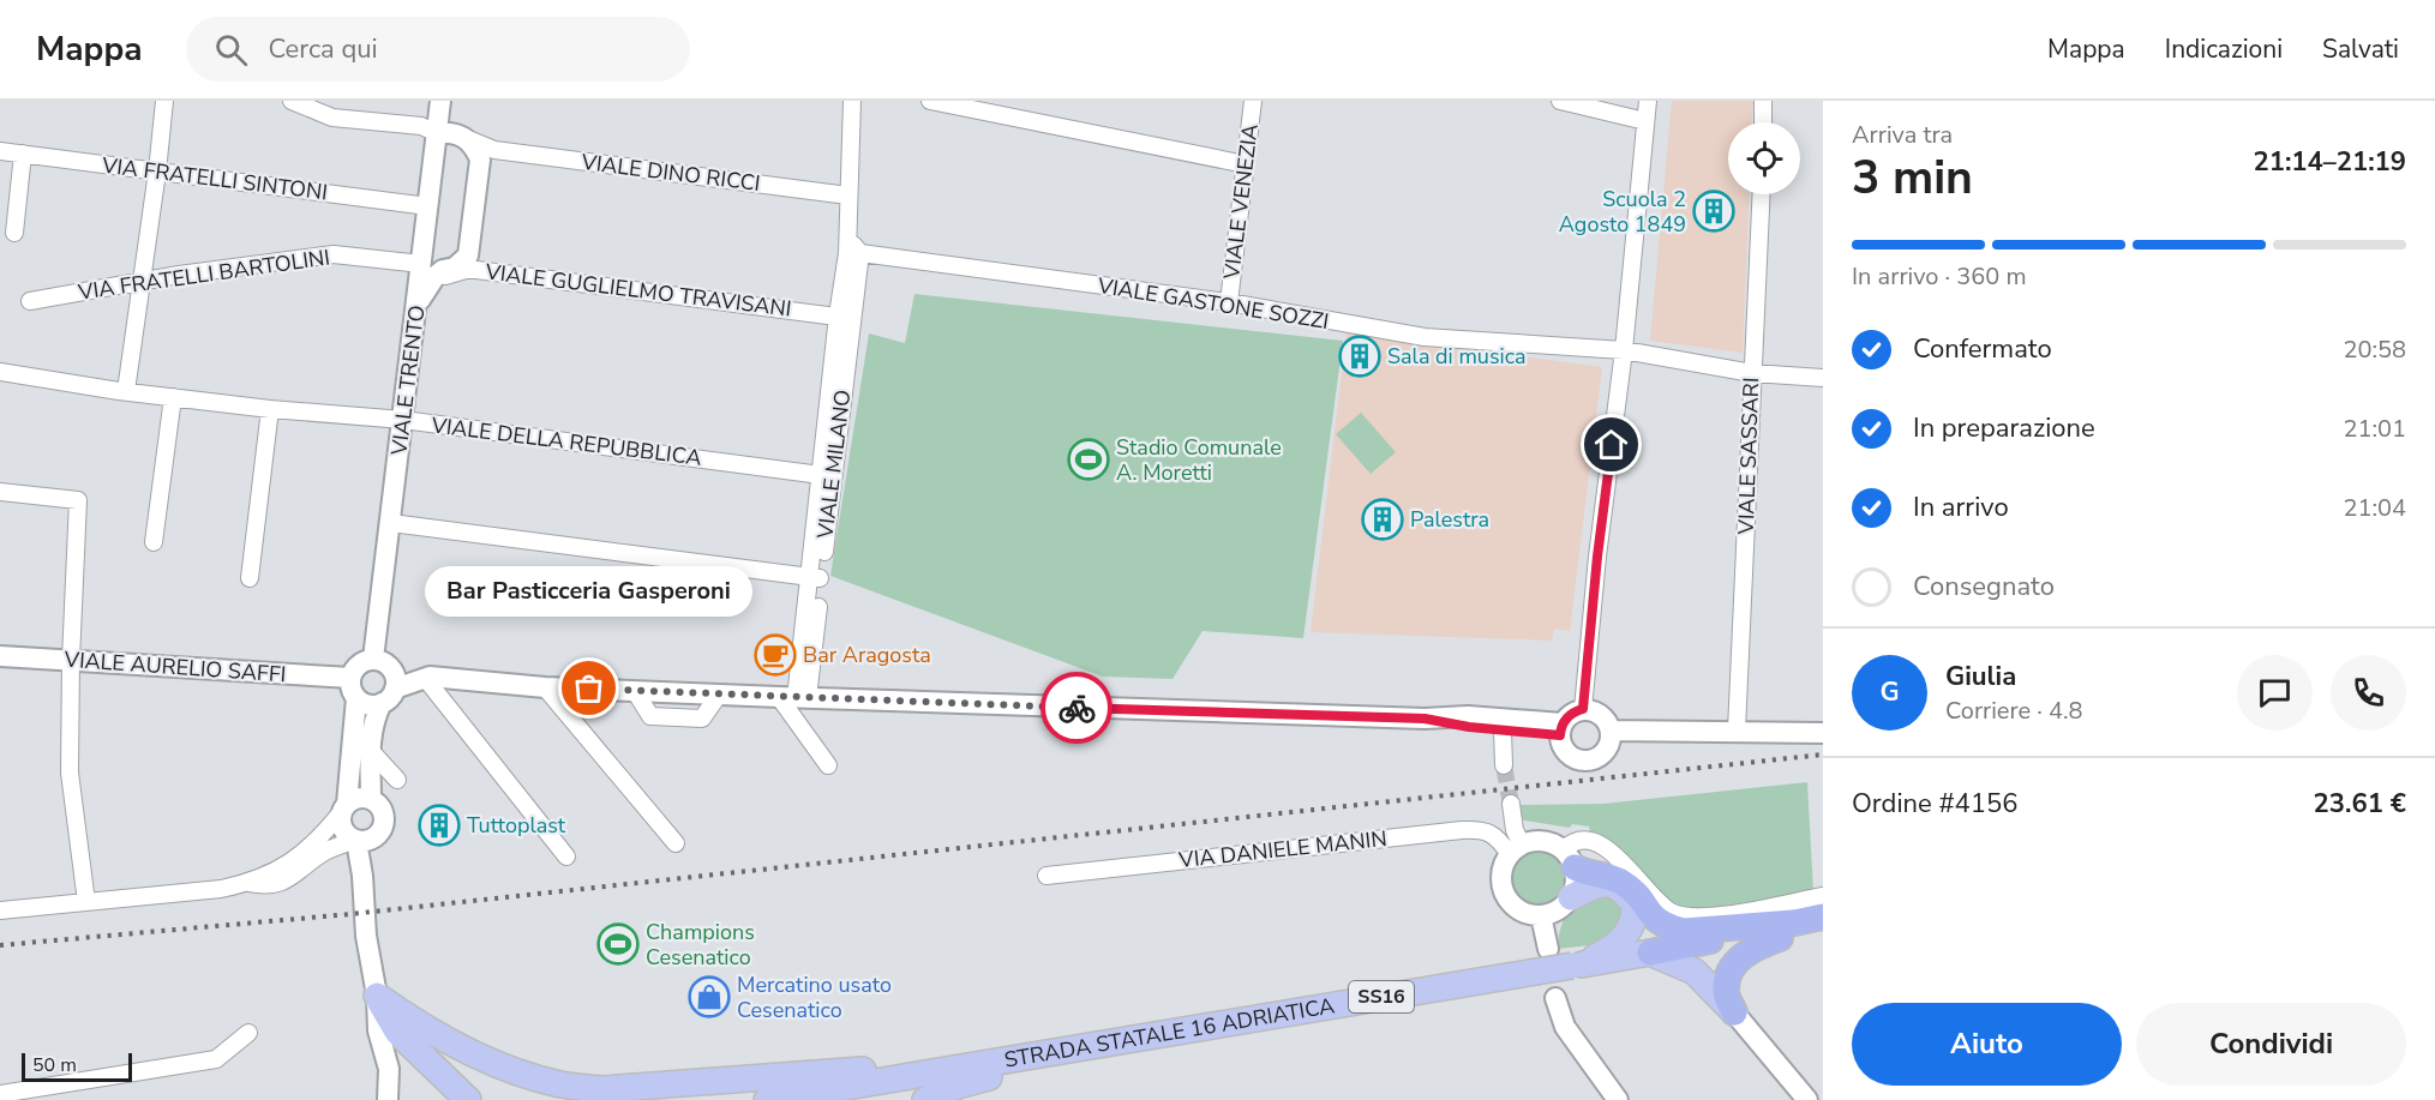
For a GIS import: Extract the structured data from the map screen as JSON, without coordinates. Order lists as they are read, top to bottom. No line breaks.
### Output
{"streets":{"highway":["SS16","STRADA STATALE 16 ADRIATICA"],"street":["VIALE DINO RICCI","VIA FRATELLI SINTONI","VIALE VENEZIA","VIA FRATELLI BARTOLINI","VIALE GUGLIELMO TRAVISANI","VIALE GASTONE SOZZI","VIALE TRENTO","VIALE DELLA REPUBBLICA","VIALE SASSARI","VIALE MILANO","VIALE AURELIO SAFFI","VIA DANIELE MANIN"]},"crossings":[["VIALE DINO RICCI","VIALE MILANO"],["VIA FRATELLI SINTONI","VIALE TRENTO"],["VIALE VENEZIA","VIALE GASTONE SOZZI"],["VIA FRATELLI BARTOLINI","VIALE TRENTO"],["VIALE GUGLIELMO TRAVISANI","VIALE MILANO"],["VIALE GASTONE SOZZI","VIALE SASSARI"],["VIALE GASTONE SOZZI","VIALE MILANO"],["VIALE TRENTO","VIALE DELLA REPUBBLICA"],["VIALE TRENTO","VIALE AURELIO SAFFI"],["VIALE DELLA REPUBBLICA","VIALE MILANO"]],"places":{"building":["Scuola 2 Agosto 1849","Sala di musica","Palestra","Tuttoplast"],"sports":["Stadio Comunale A. Moretti","Champions Cesenatico"],"cafe":["Bar Aragosta"],"other":["Bar Pasticceria Gasperoni"],"shop":["Mercatino usato Cesenatico"]},"scale_bar":"50 m","page":{"header":"Mappa","search":"Cerca qui","nav":["Mappa","Indicazioni","Salvati"],"heading":["3 min","Arriva tra","21:14–21:19"],"panel":["Giulia","Corriere · 4.8","Ordine #4156","23.61 €"],"bar":"In arrivo · 360 m","list":[["Confermato","20:58"],["In preparazione","21:01"],["In arrivo","21:04"],"Consegnato"],"bubble":"Bar Pasticceria Gasperoni","round":"G","buttons":["Aiuto","Condividi"],"scale":"50 m"}}
